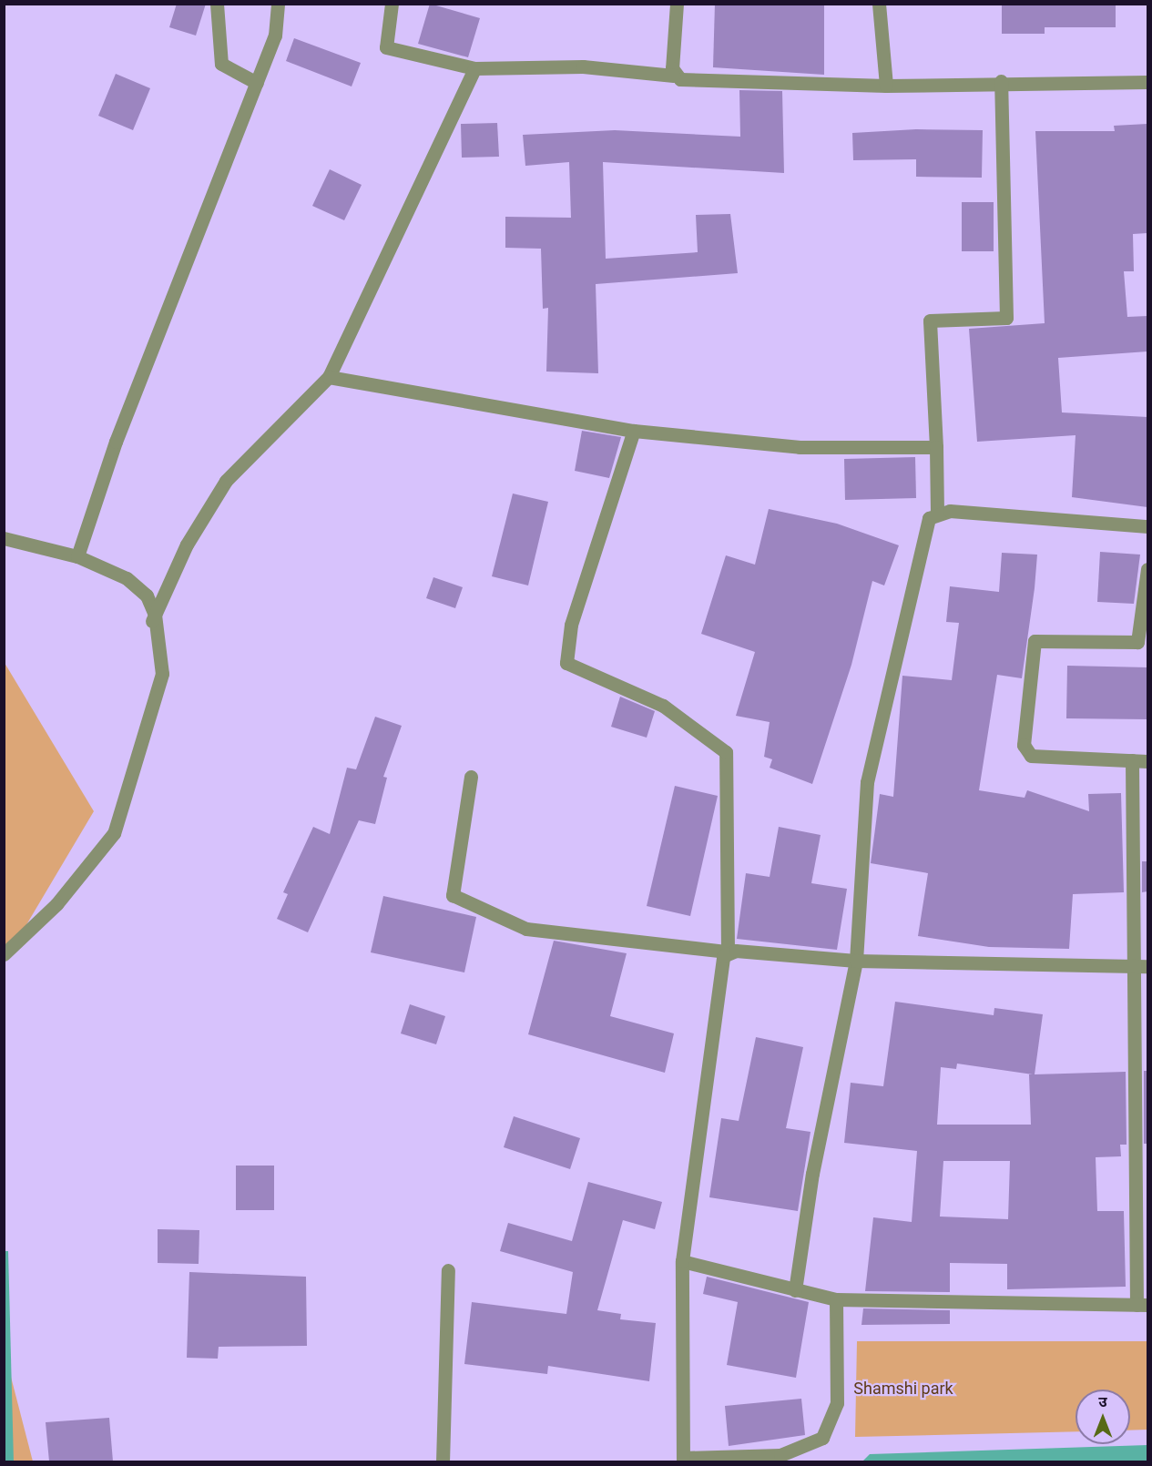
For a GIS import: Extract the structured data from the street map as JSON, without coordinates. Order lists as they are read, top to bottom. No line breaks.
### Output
{"parks":["Shamshi park"],"north":"top"}
